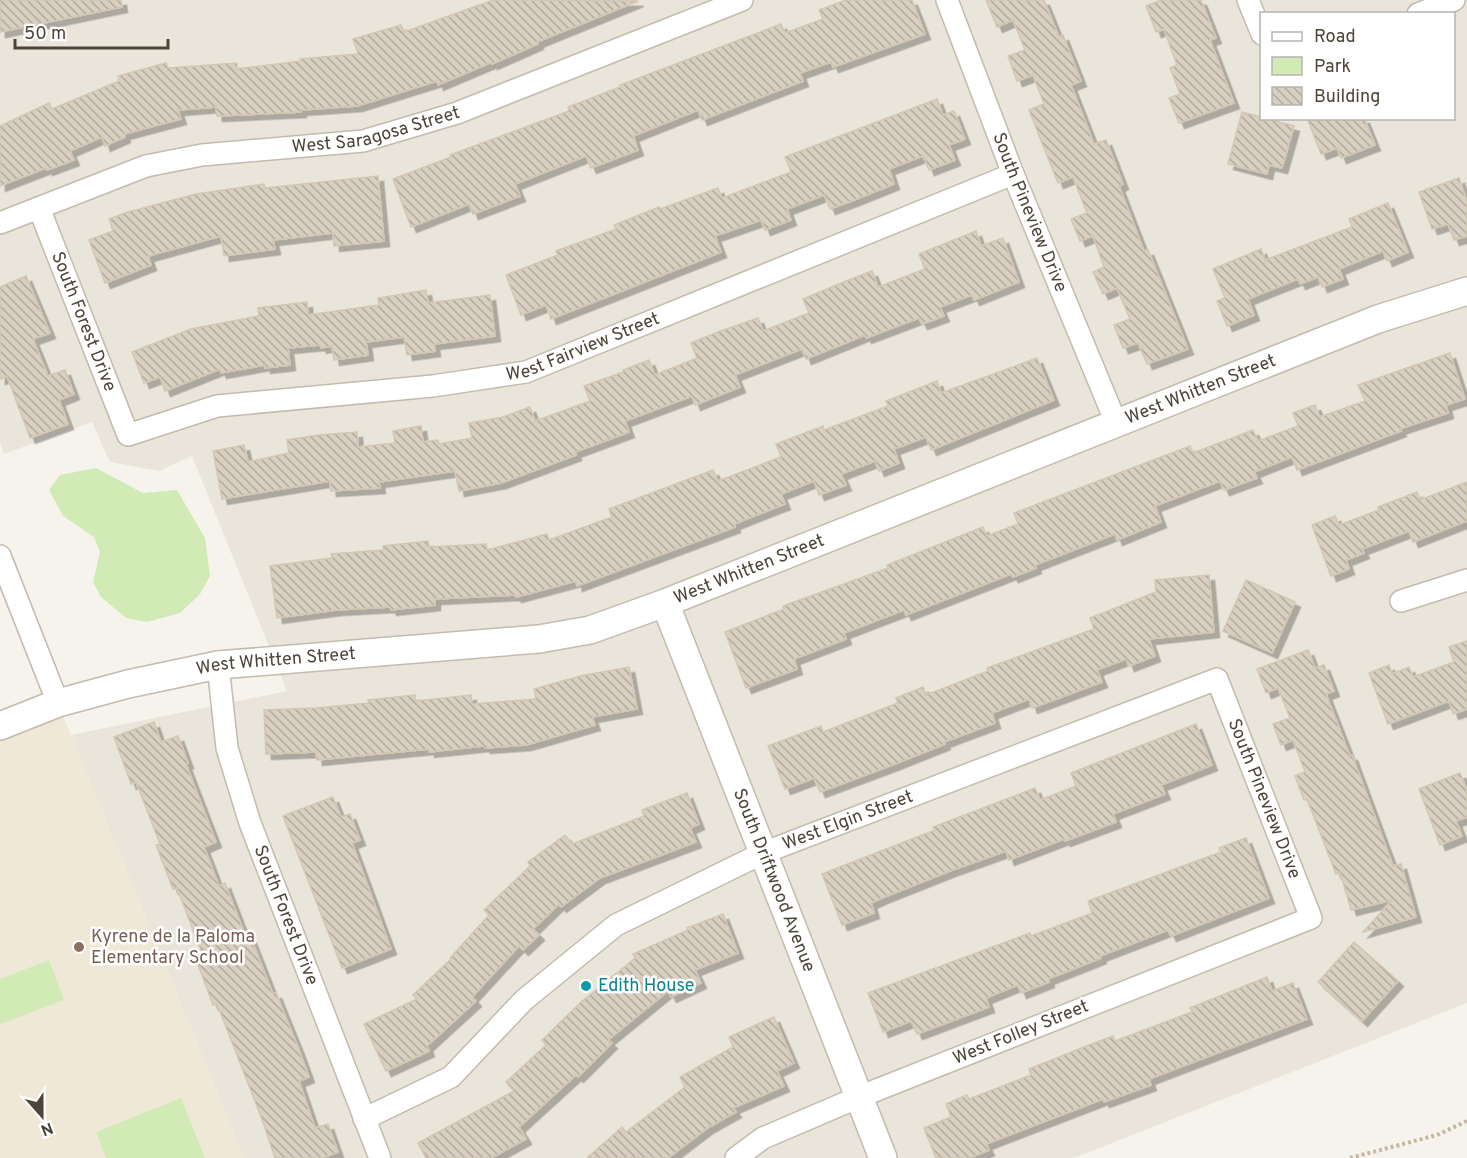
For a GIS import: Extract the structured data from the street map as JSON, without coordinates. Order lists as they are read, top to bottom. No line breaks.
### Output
{"streets":{"street":["West Saragosa Street","South Pineview Drive","South Forest Drive","West Fairview Street","West Whitten Street","West Elgin Street","South Driftwood Avenue","West Folley Street"]},"crossings":[["West Saragosa Street","South Forest Drive"],["South Pineview Drive","West Fairview Street"],["South Pineview Drive","West Whitten Street"],["South Pineview Drive","West Elgin Street"],["South Pineview Drive","West Folley Street"],["South Forest Drive","West Fairview Street"],["South Forest Drive","West Whitten Street"],["South Forest Drive","West Elgin Street"],["West Whitten Street","South Driftwood Avenue"],["West Elgin Street","South Driftwood Avenue"],["South Driftwood Avenue","West Folley Street"]],"places":["Kyrene de la Paloma Elementary School","Edith House"],"legend":["Road","Park","Building"],"scale_bar":"50 m","north":"bottom"}
